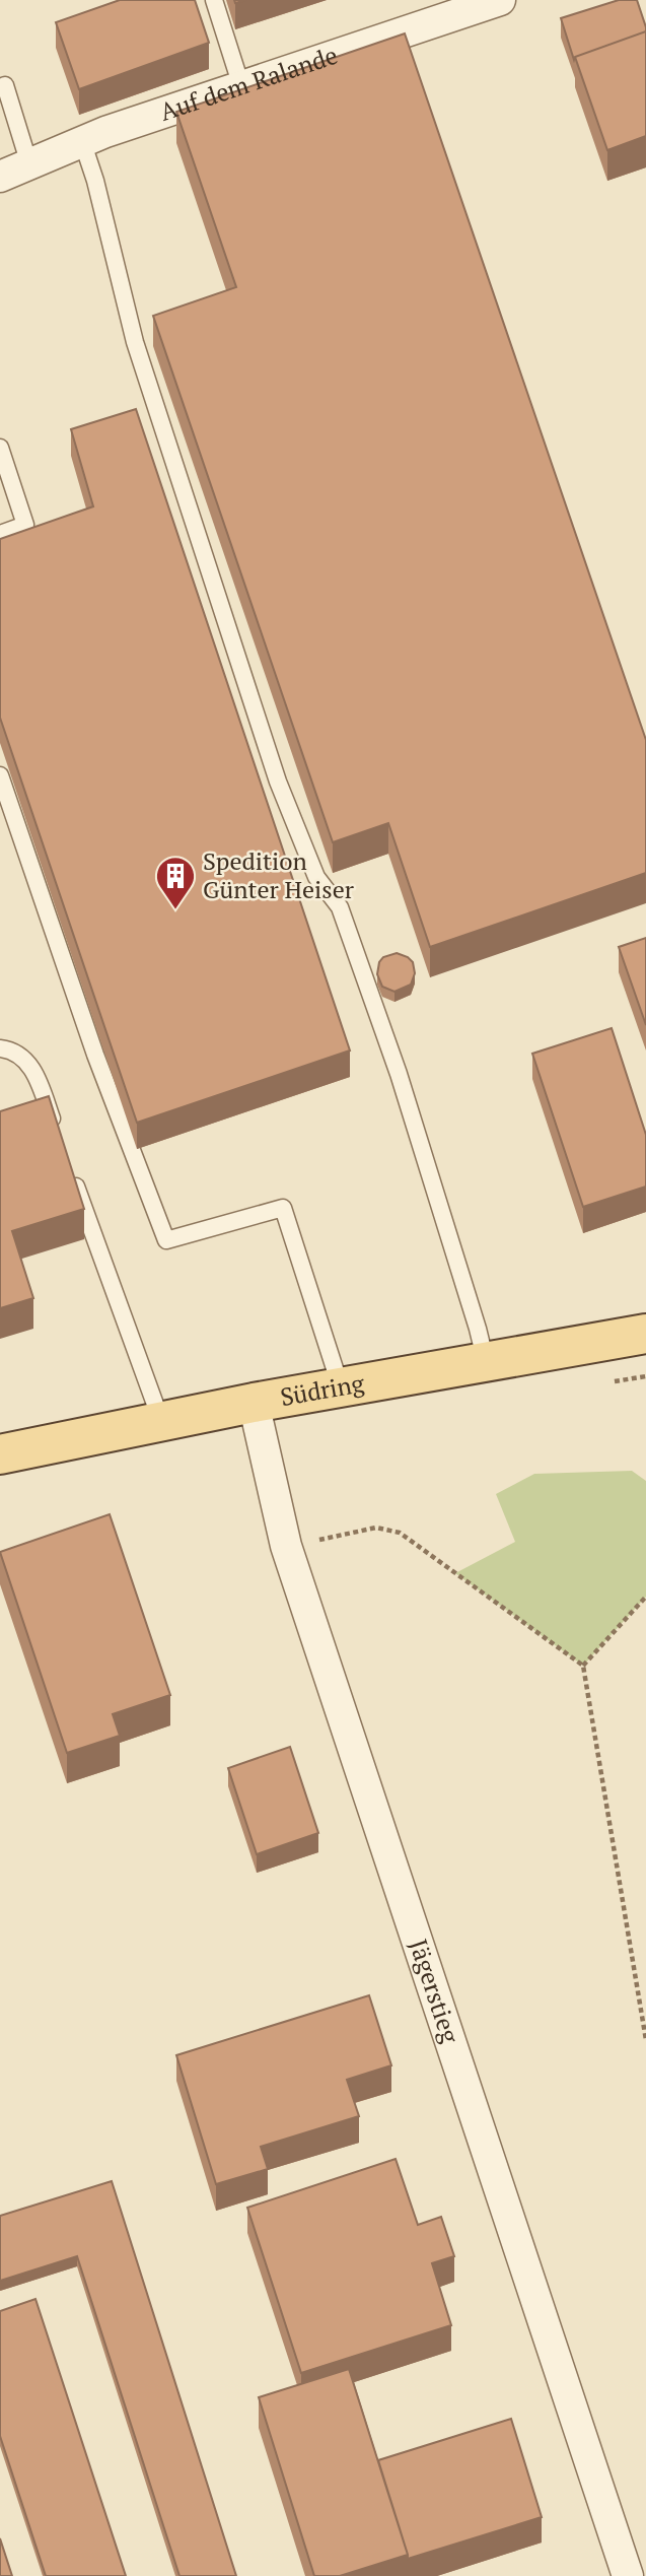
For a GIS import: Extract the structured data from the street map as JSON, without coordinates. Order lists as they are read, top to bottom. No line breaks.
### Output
{"streets":{"main road":["Südring"],"street":["Auf dem Ralande","Jägerstieg"]},"crossings":[["Südring","Jägerstieg"]],"places":{"building":["Spedition Günter Heiser"]}}
